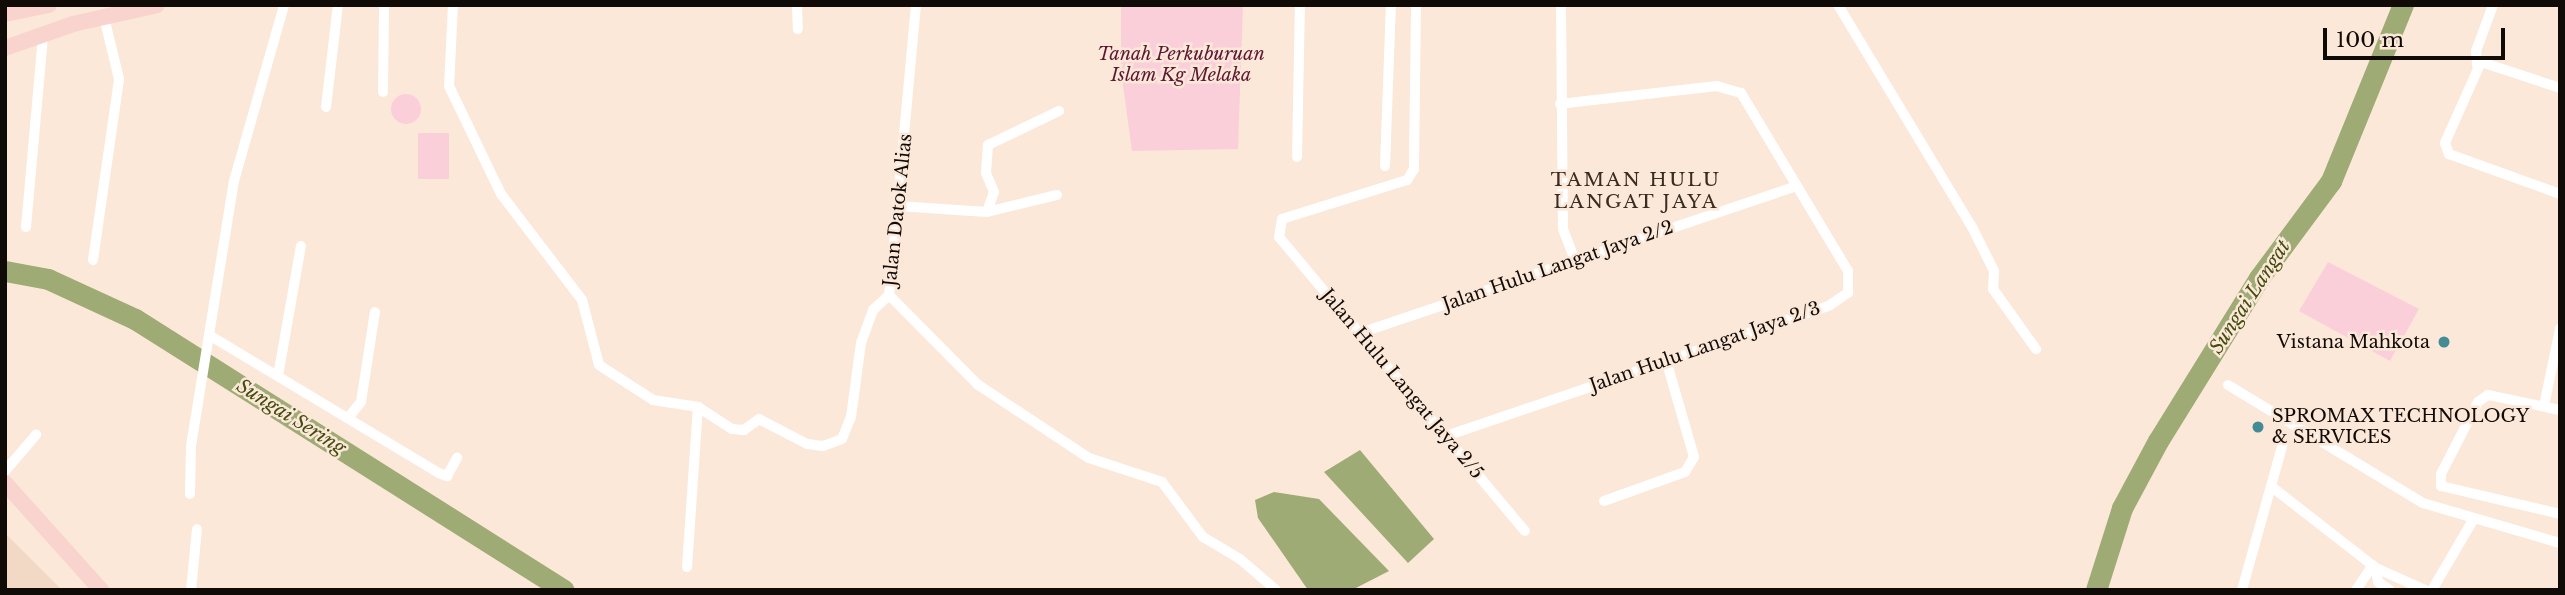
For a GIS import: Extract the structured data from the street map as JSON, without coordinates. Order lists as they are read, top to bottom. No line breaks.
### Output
{"streets":{"street":["Jalan Datok Alias","Jalan Hulu Langat Jaya 2/2","Jalan Hulu Langat Jaya 2/3","Jalan Hulu Langat Jaya 2/5"]},"crossings":[["Jalan Hulu Langat Jaya 2/2","Jalan Hulu Langat Jaya 2/3"],["Jalan Hulu Langat Jaya 2/2","Jalan Hulu Langat Jaya 2/5"],["Jalan Hulu Langat Jaya 2/3","Jalan Hulu Langat Jaya 2/5"]],"districts":["TAMAN HULU LANGAT JAYA"],"water":["Sungai Langat","Sungai Sering"],"parks":["Tanah Perkuburuan Islam Kg Melaka"],"places":["Vistana Mahkota","SPROMAX TECHNOLOGY & SERVICES"],"scale_bar":"100 m"}
